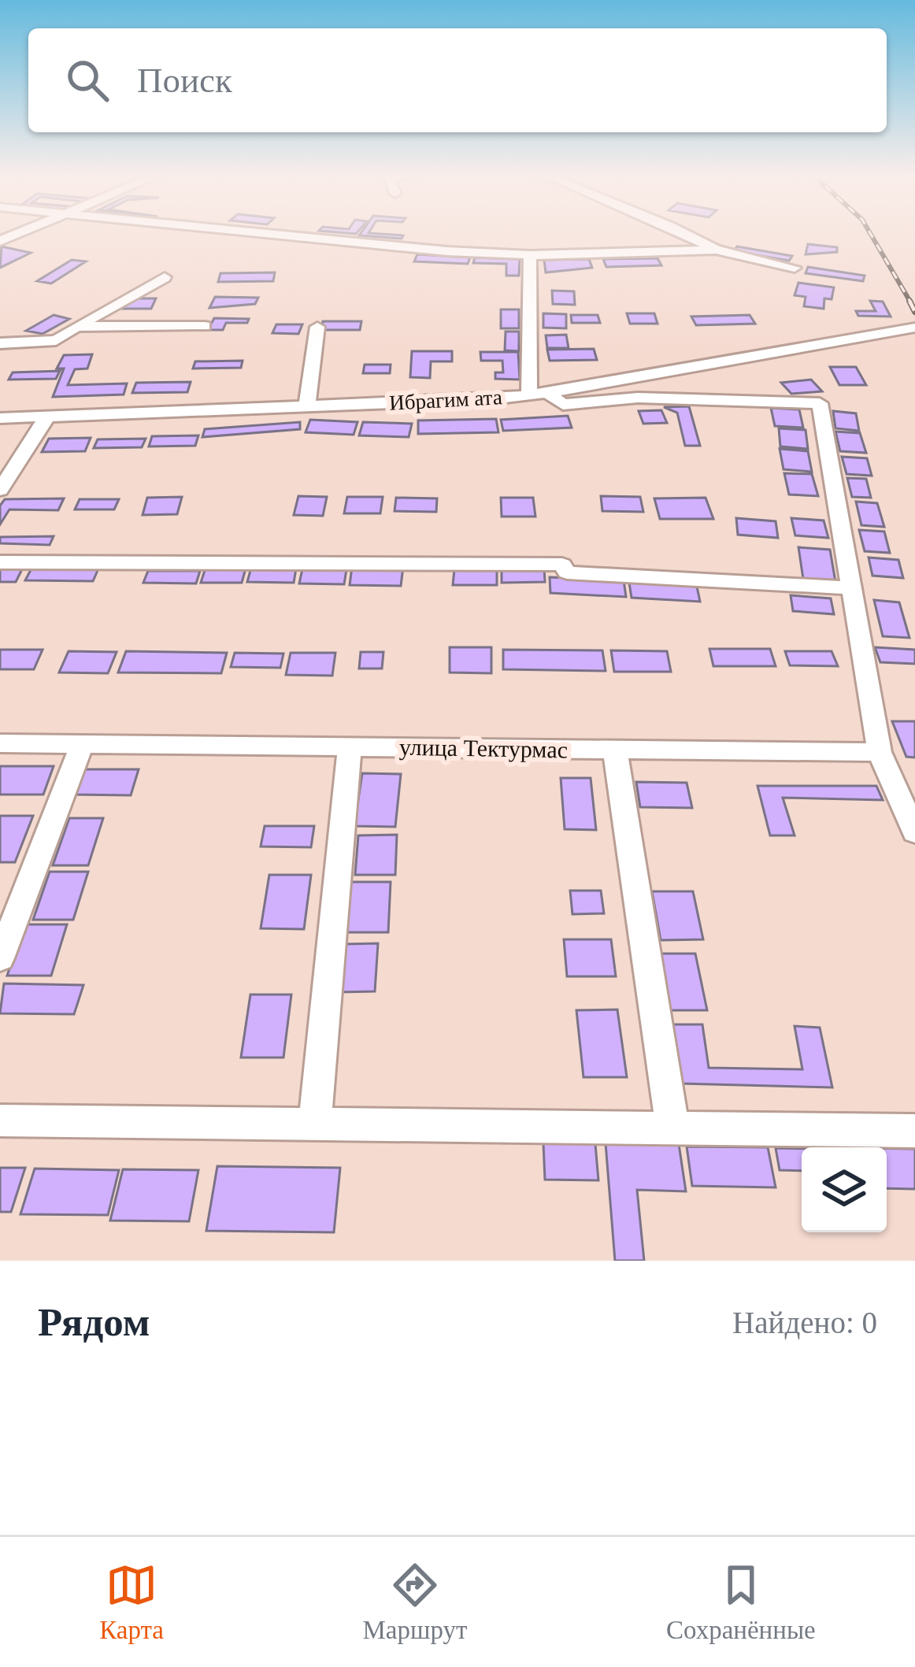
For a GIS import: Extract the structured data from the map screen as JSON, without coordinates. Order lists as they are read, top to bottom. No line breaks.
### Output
{"streets":{"street":["Ибрагим ата","улица Тектурмас"]},"page":{"search":"Поиск","heading":["Рядом","Найдено: 0"],"nav":["Карта","Маршрут","Сохранённые"]}}
